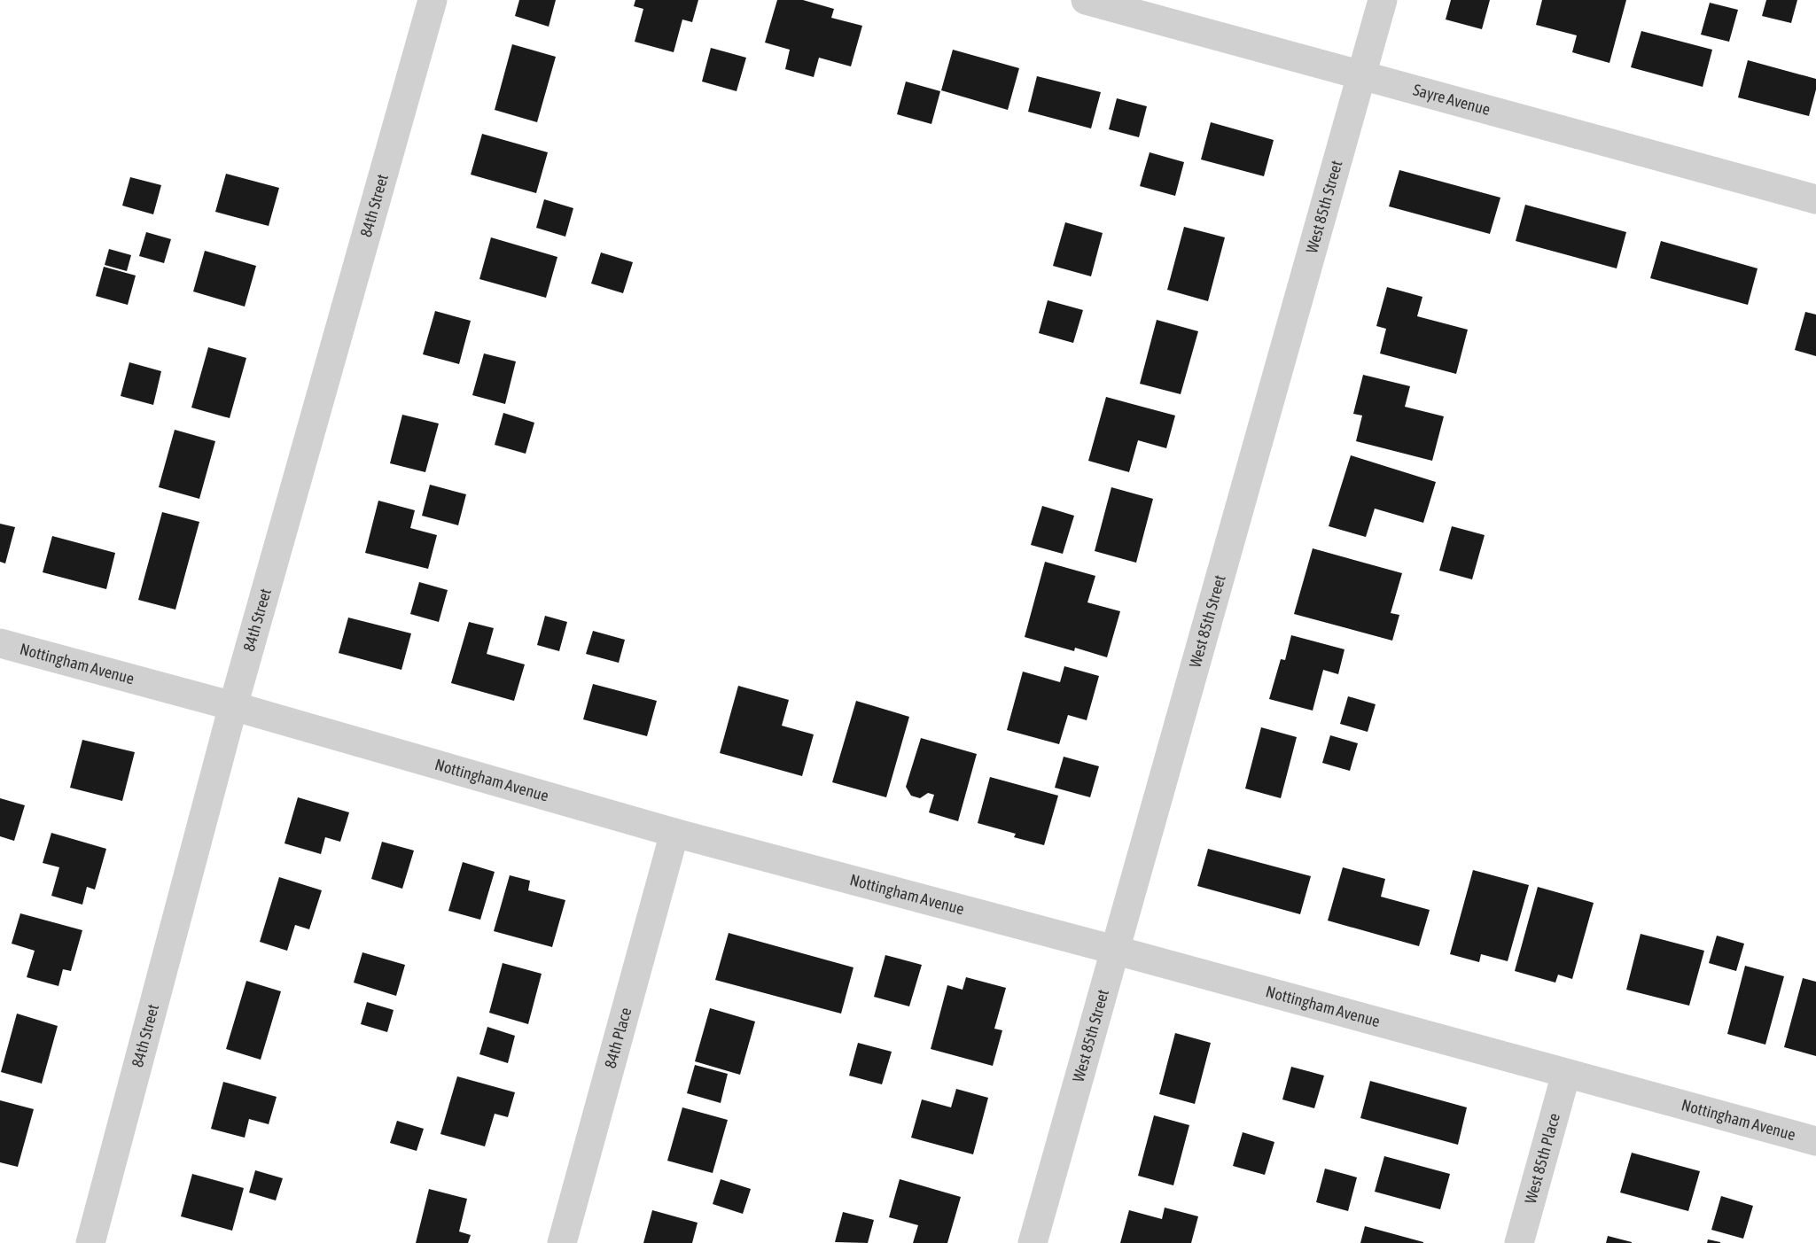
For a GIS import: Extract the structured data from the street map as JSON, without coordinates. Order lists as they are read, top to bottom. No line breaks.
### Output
{"streets":{"street":["Sayre Avenue","84th Street","West 85th Street","Nottingham Avenue","84th Place","West 85th Place"]},"crossings":[["Sayre Avenue","West 85th Street"],["84th Street","Nottingham Avenue"],["West 85th Street","Nottingham Avenue"],["Nottingham Avenue","84th Place"],["Nottingham Avenue","West 85th Place"]]}
